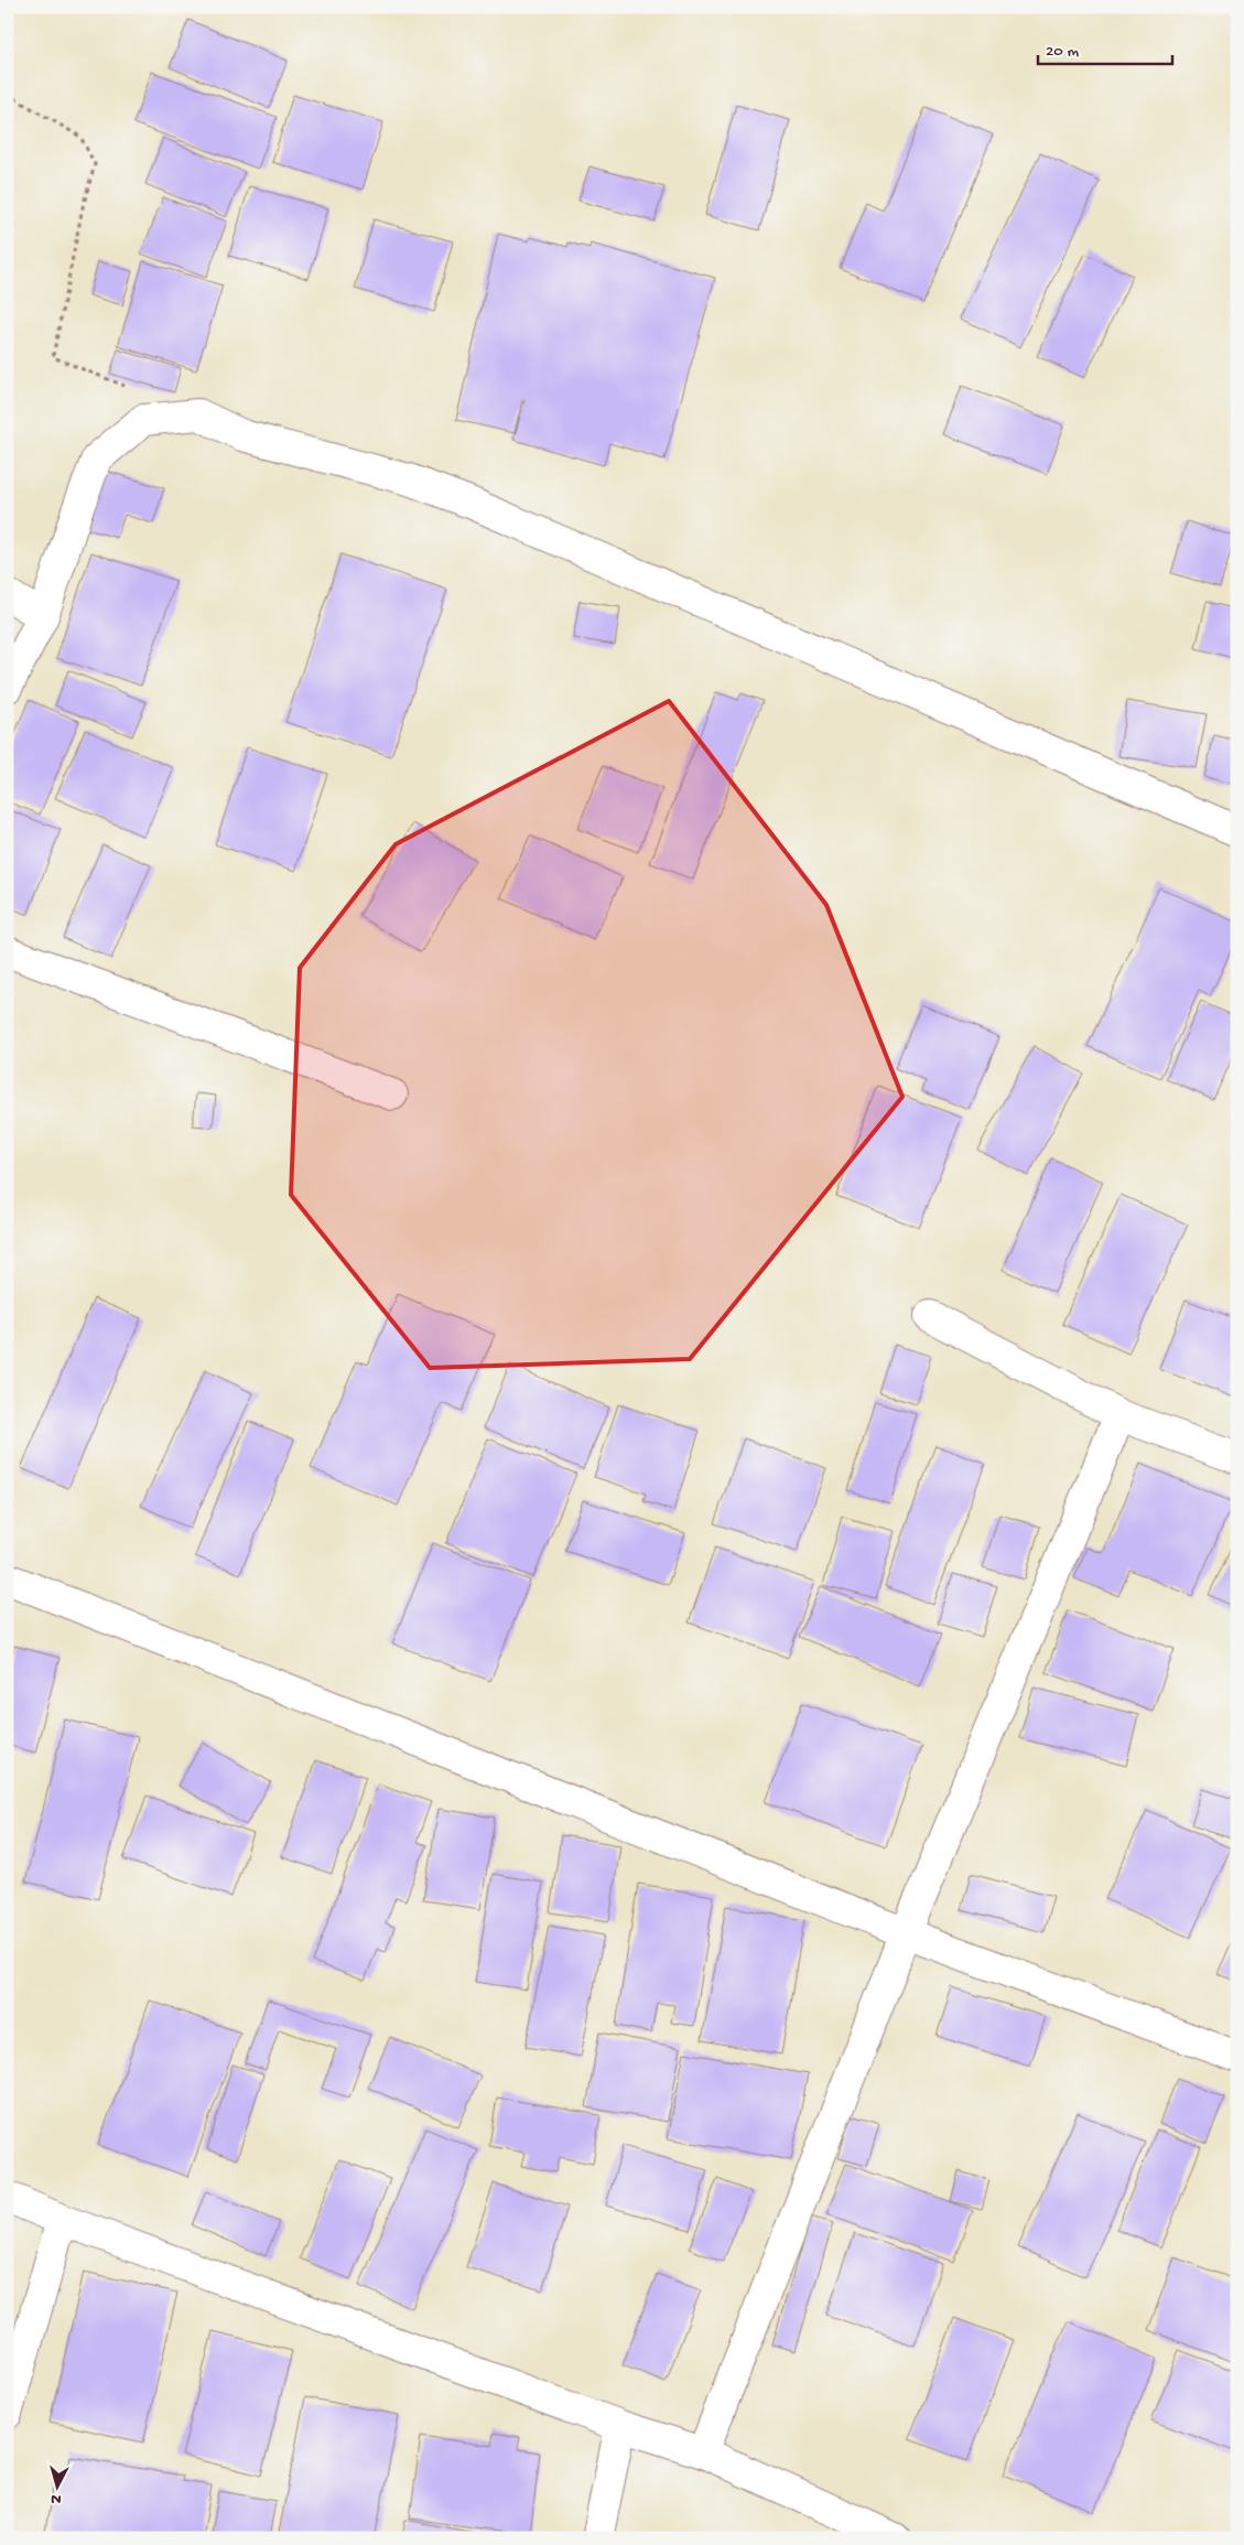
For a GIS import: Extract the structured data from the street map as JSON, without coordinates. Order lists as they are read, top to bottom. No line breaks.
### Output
{"scale_bar":"20 m","north":"bottom"}
